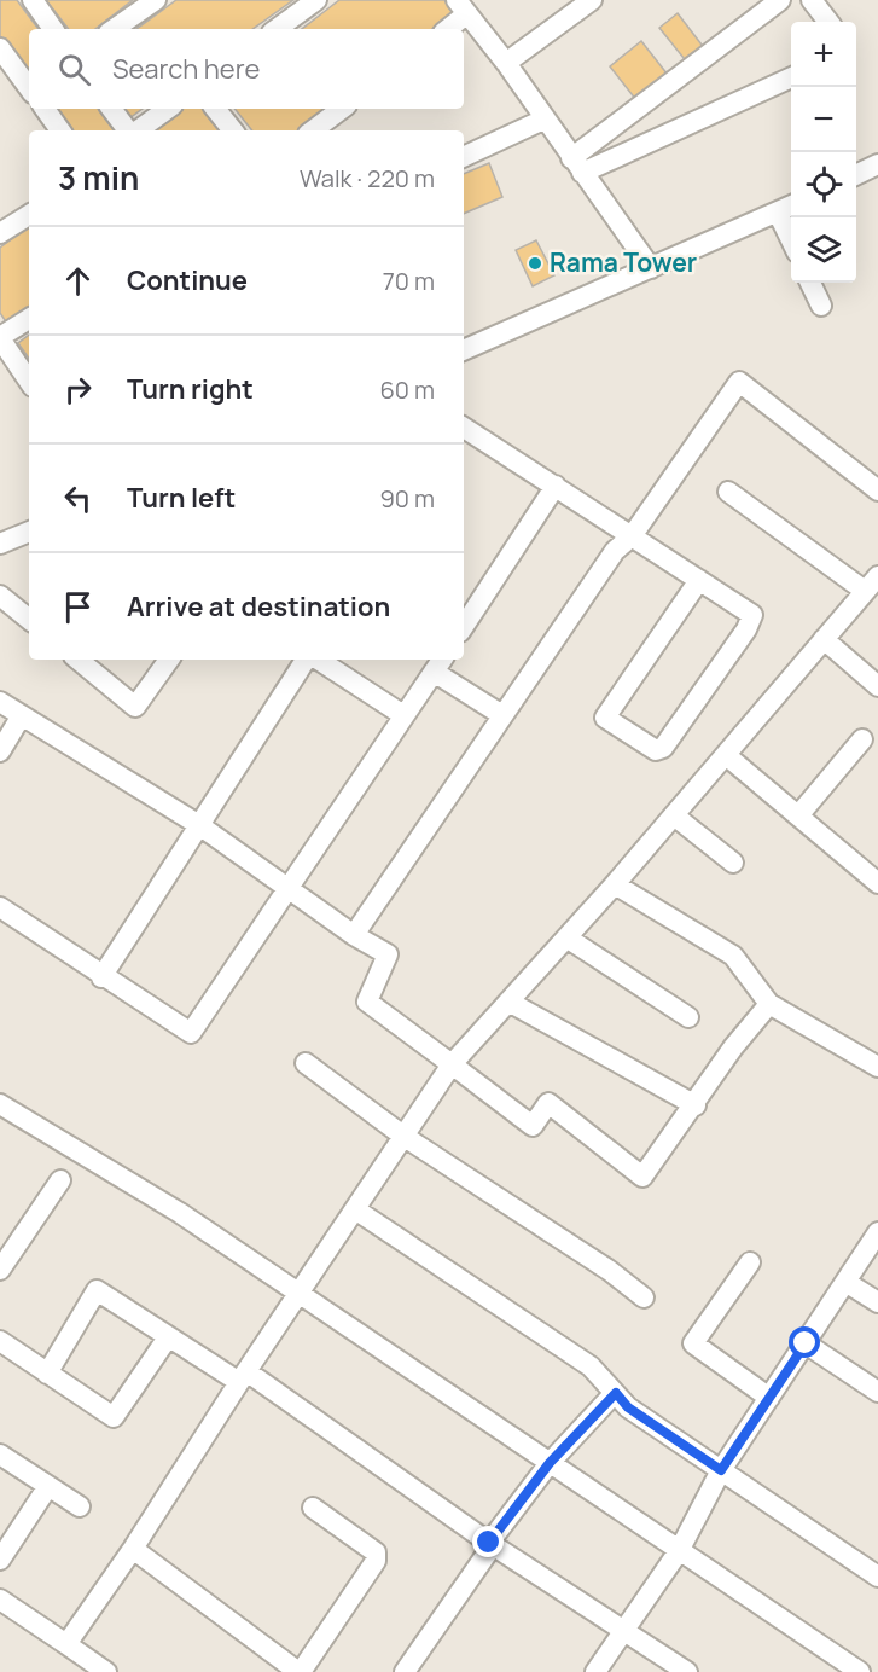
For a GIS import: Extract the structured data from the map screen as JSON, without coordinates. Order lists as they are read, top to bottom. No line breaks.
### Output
{"places":["Rama Tower"],"page":{"map_buttons":["+","−"],"search":"Search here","heading":["3 min","Walk · 220 m"],"list":[["Continue","70 m"],["Turn right","60 m"],["Turn left","90 m"],"Arrive at destination"]}}
